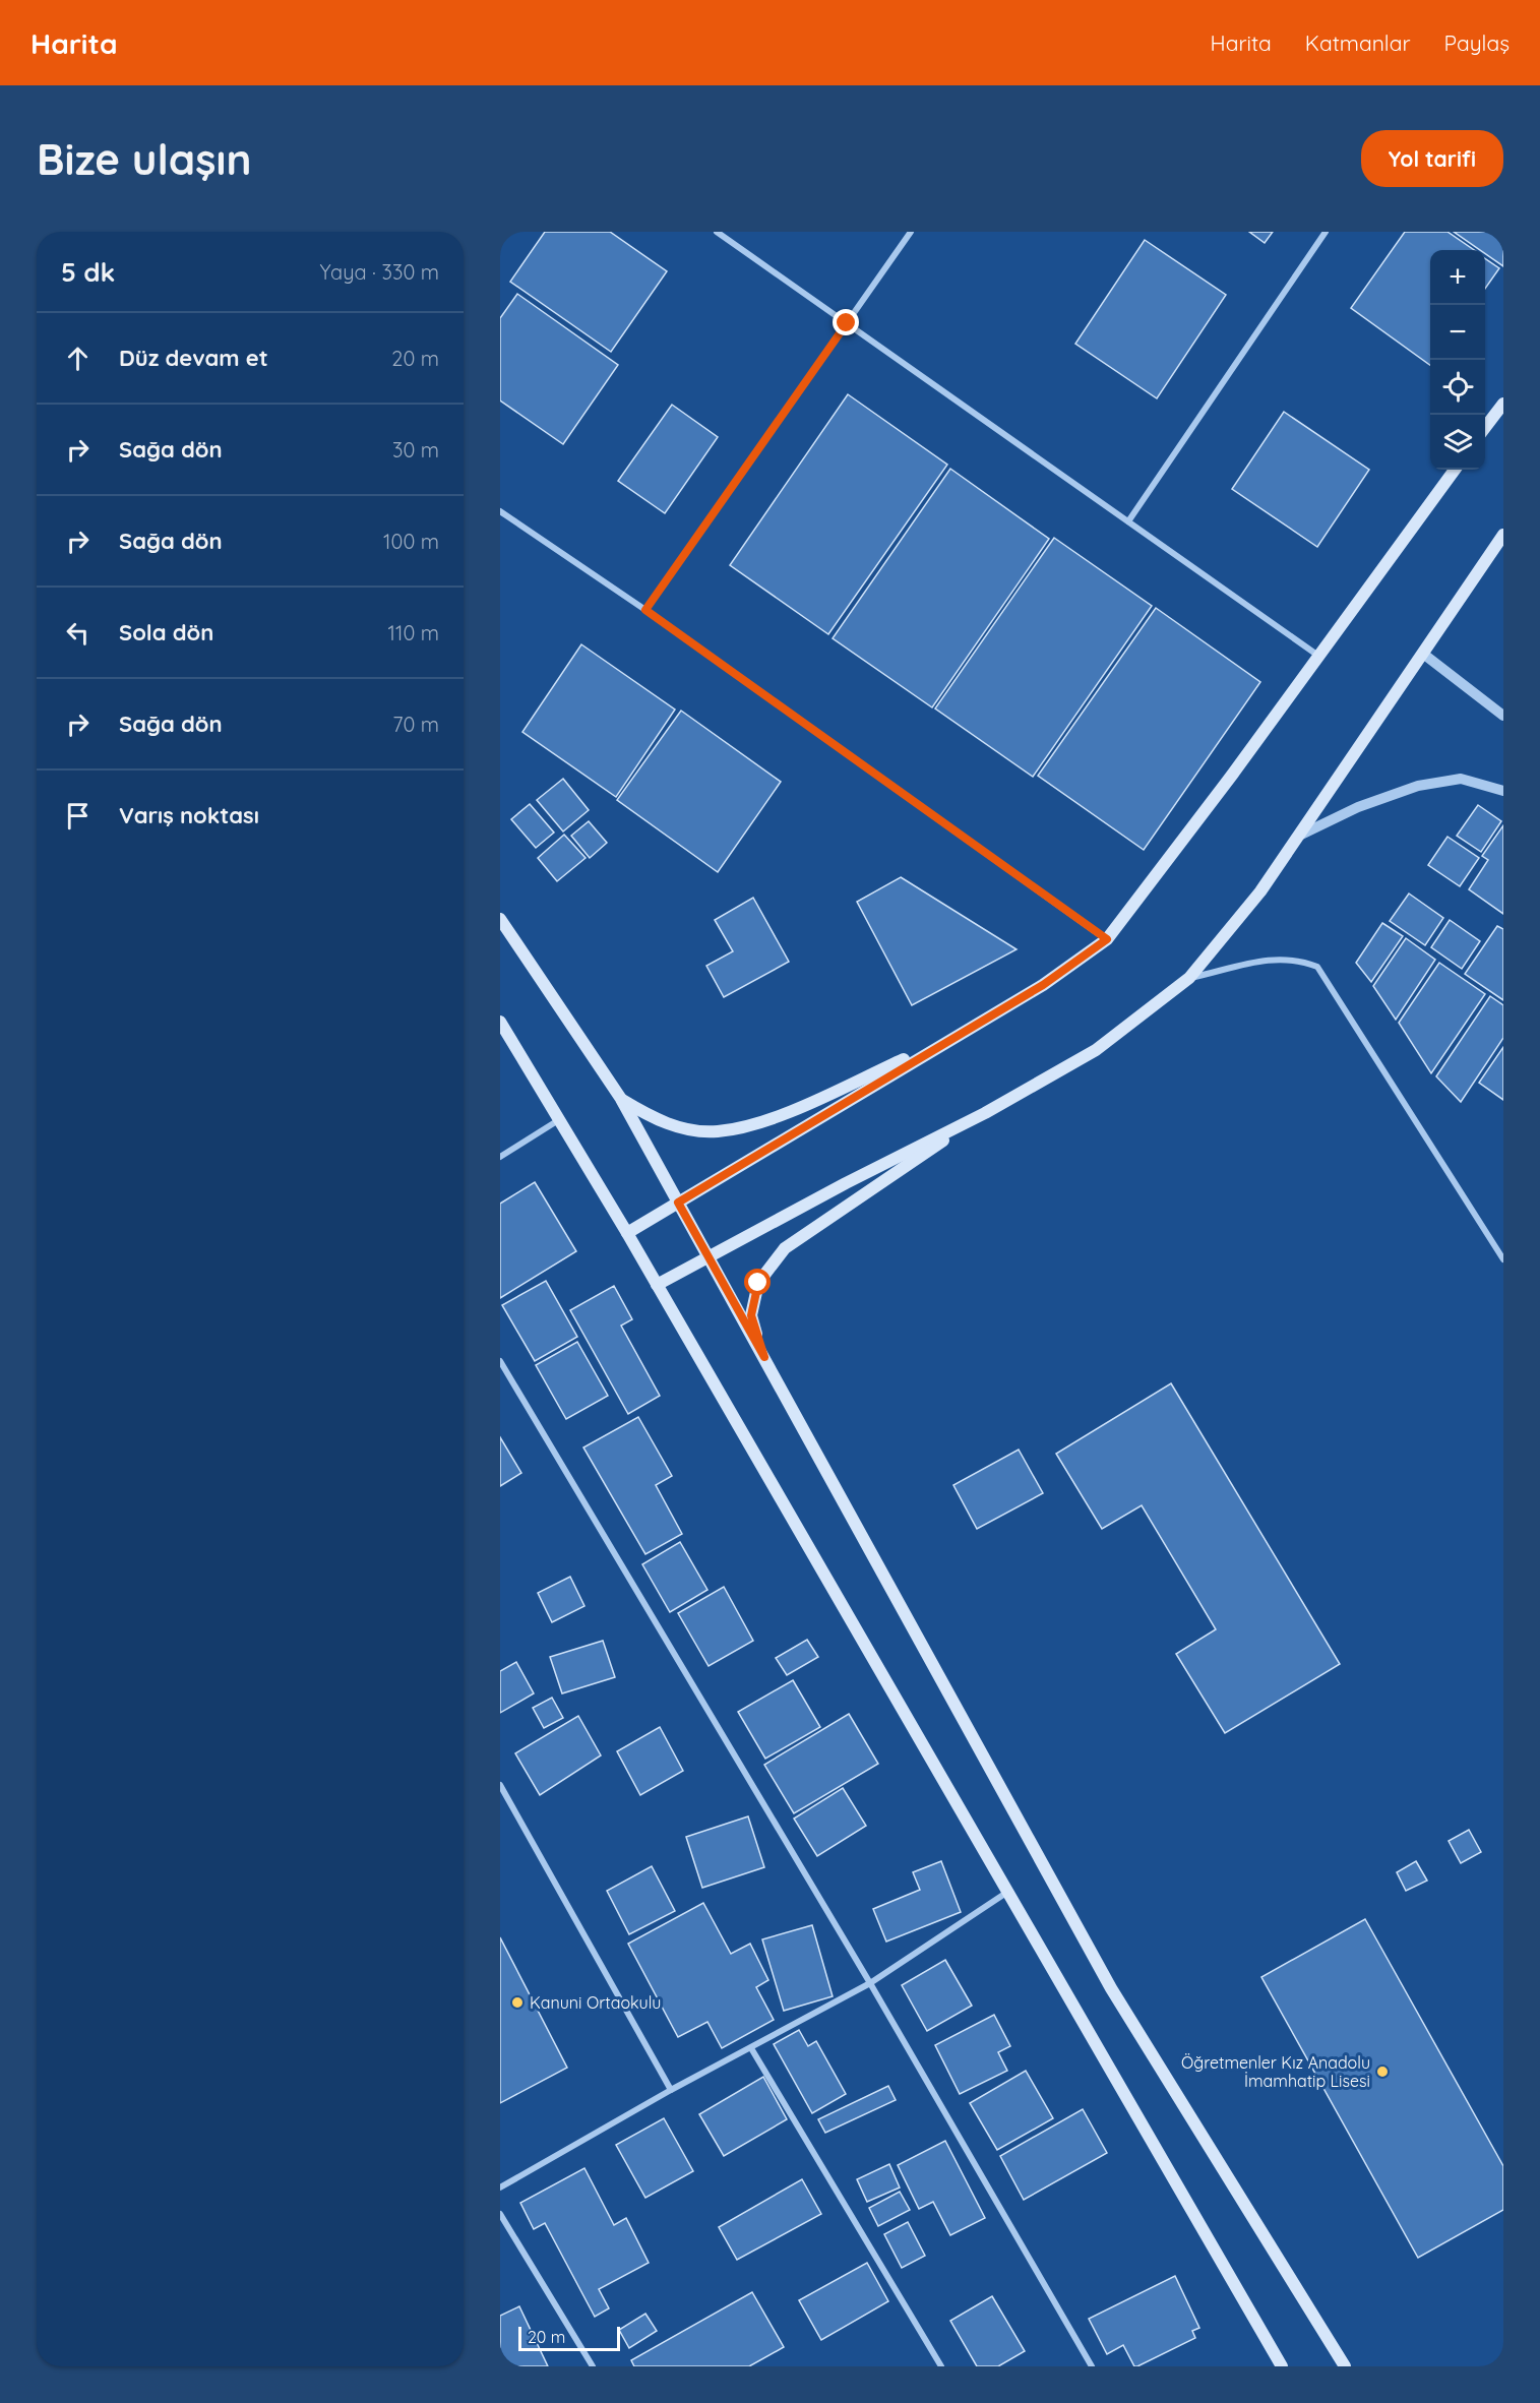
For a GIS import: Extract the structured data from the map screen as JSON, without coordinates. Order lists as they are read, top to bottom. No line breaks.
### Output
{"places":["Kanuni Ortaokulu","Öğretmenler Kız Anadolu İmamhatip Lisesi"],"scale_bar":"20 m","page":{"header":"Harita","nav":["Harita","Katmanlar","Paylaş"],"buttons":"Yol tarifi","title":"Bize ulaşın","heading":["5 dk","Yaya · 330 m"],"map_buttons":["+","−"],"list":[["Düz devam et","20 m"],["Sağa dön","30 m"],["Sağa dön","100 m"],["Sola dön","110 m"],["Sağa dön","70 m"],"Varış noktası"],"scale":"20 m"}}
